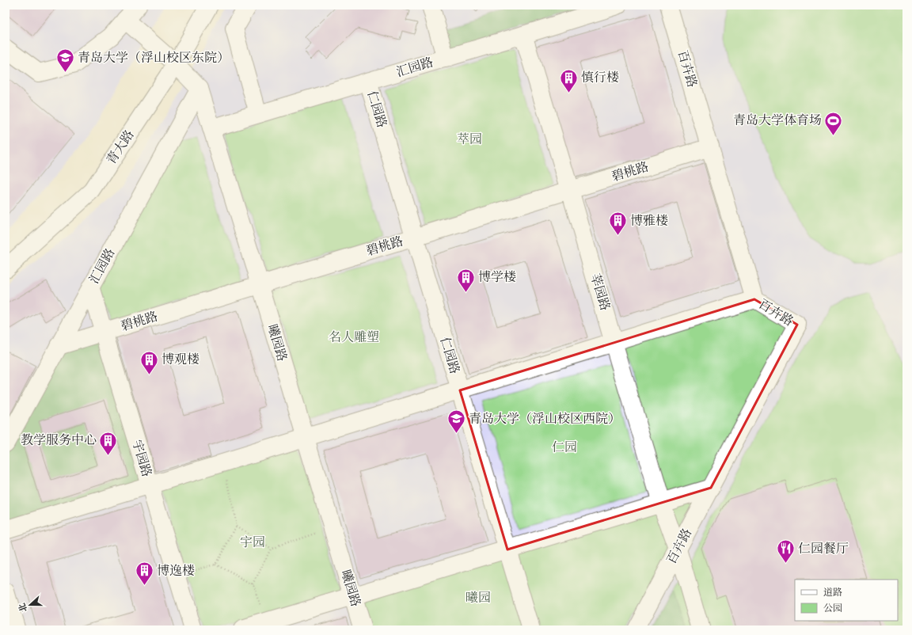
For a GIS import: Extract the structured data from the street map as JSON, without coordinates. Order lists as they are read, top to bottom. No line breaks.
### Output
{"streets":{"street":["汇园路","百卉路","仁园路","青大路","碧桃路","曦园路","宇园路"]},"crossings":[["汇园路","仁园路"],["汇园路","碧桃路"],["汇园路","曦园路"],["汇园路","宇园路"],["百卉路","碧桃路"],["仁园路","碧桃路"],["青大路","曦园路"],["碧桃路","曦园路"],["碧桃路","宇园路"]],"parks":["萃园","名人雕塑","仁园","宇园","曦园"],"places":{"school or university":["青岛大学（浮山校区东院）","青岛大学（浮山校区西院）"],"building":["慎行楼","博雅楼","博学楼","博观楼","教学服务中心","博逸楼"],"sports":["青岛大学体育场"],"restaurant":["仁园餐厅"]},"legend":["道路","公园"],"north":"left"}
